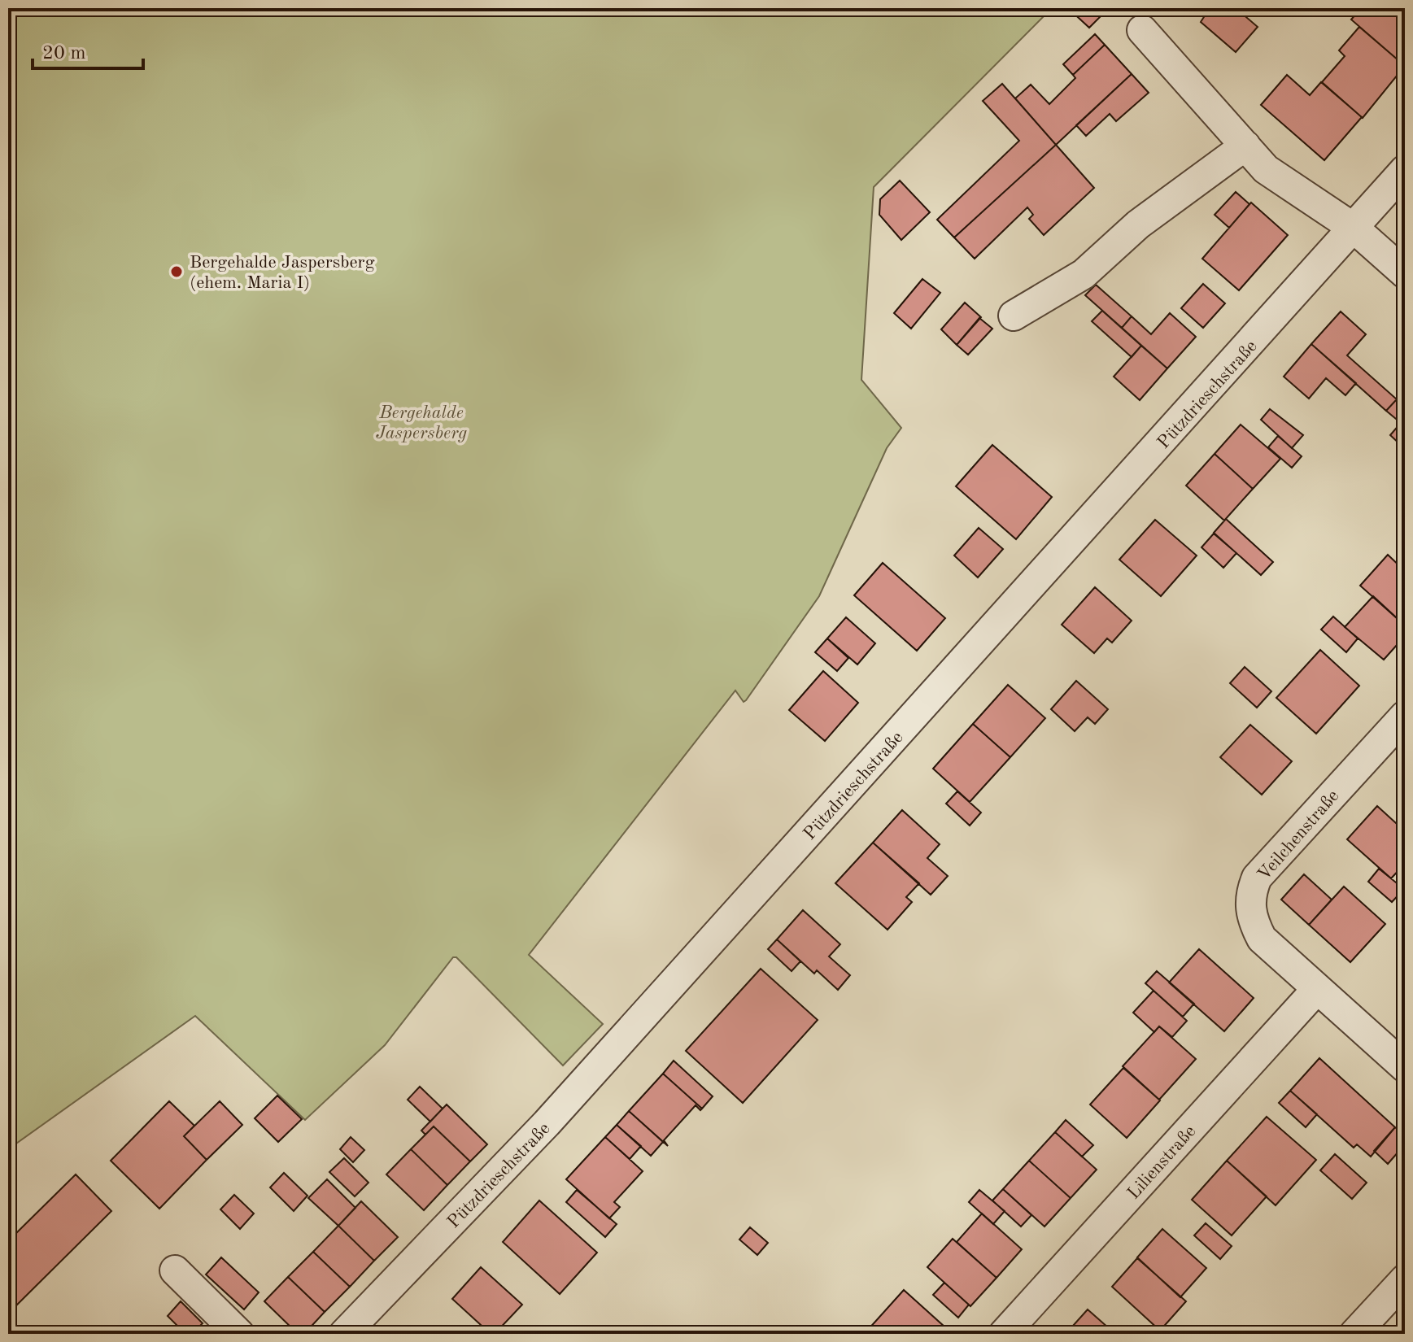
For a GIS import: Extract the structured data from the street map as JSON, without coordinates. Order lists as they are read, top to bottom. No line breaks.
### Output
{"streets":{"street":["Pützdrieschstraße","Veilchenstraße","Lilienstraße"]},"crossings":[["Veilchenstraße","Lilienstraße"]],"parks":["Bergehalde Jaspersberg"],"places":["Bergehalde Jaspersberg (ehem. Maria I)"],"scale_bar":"20 m"}
